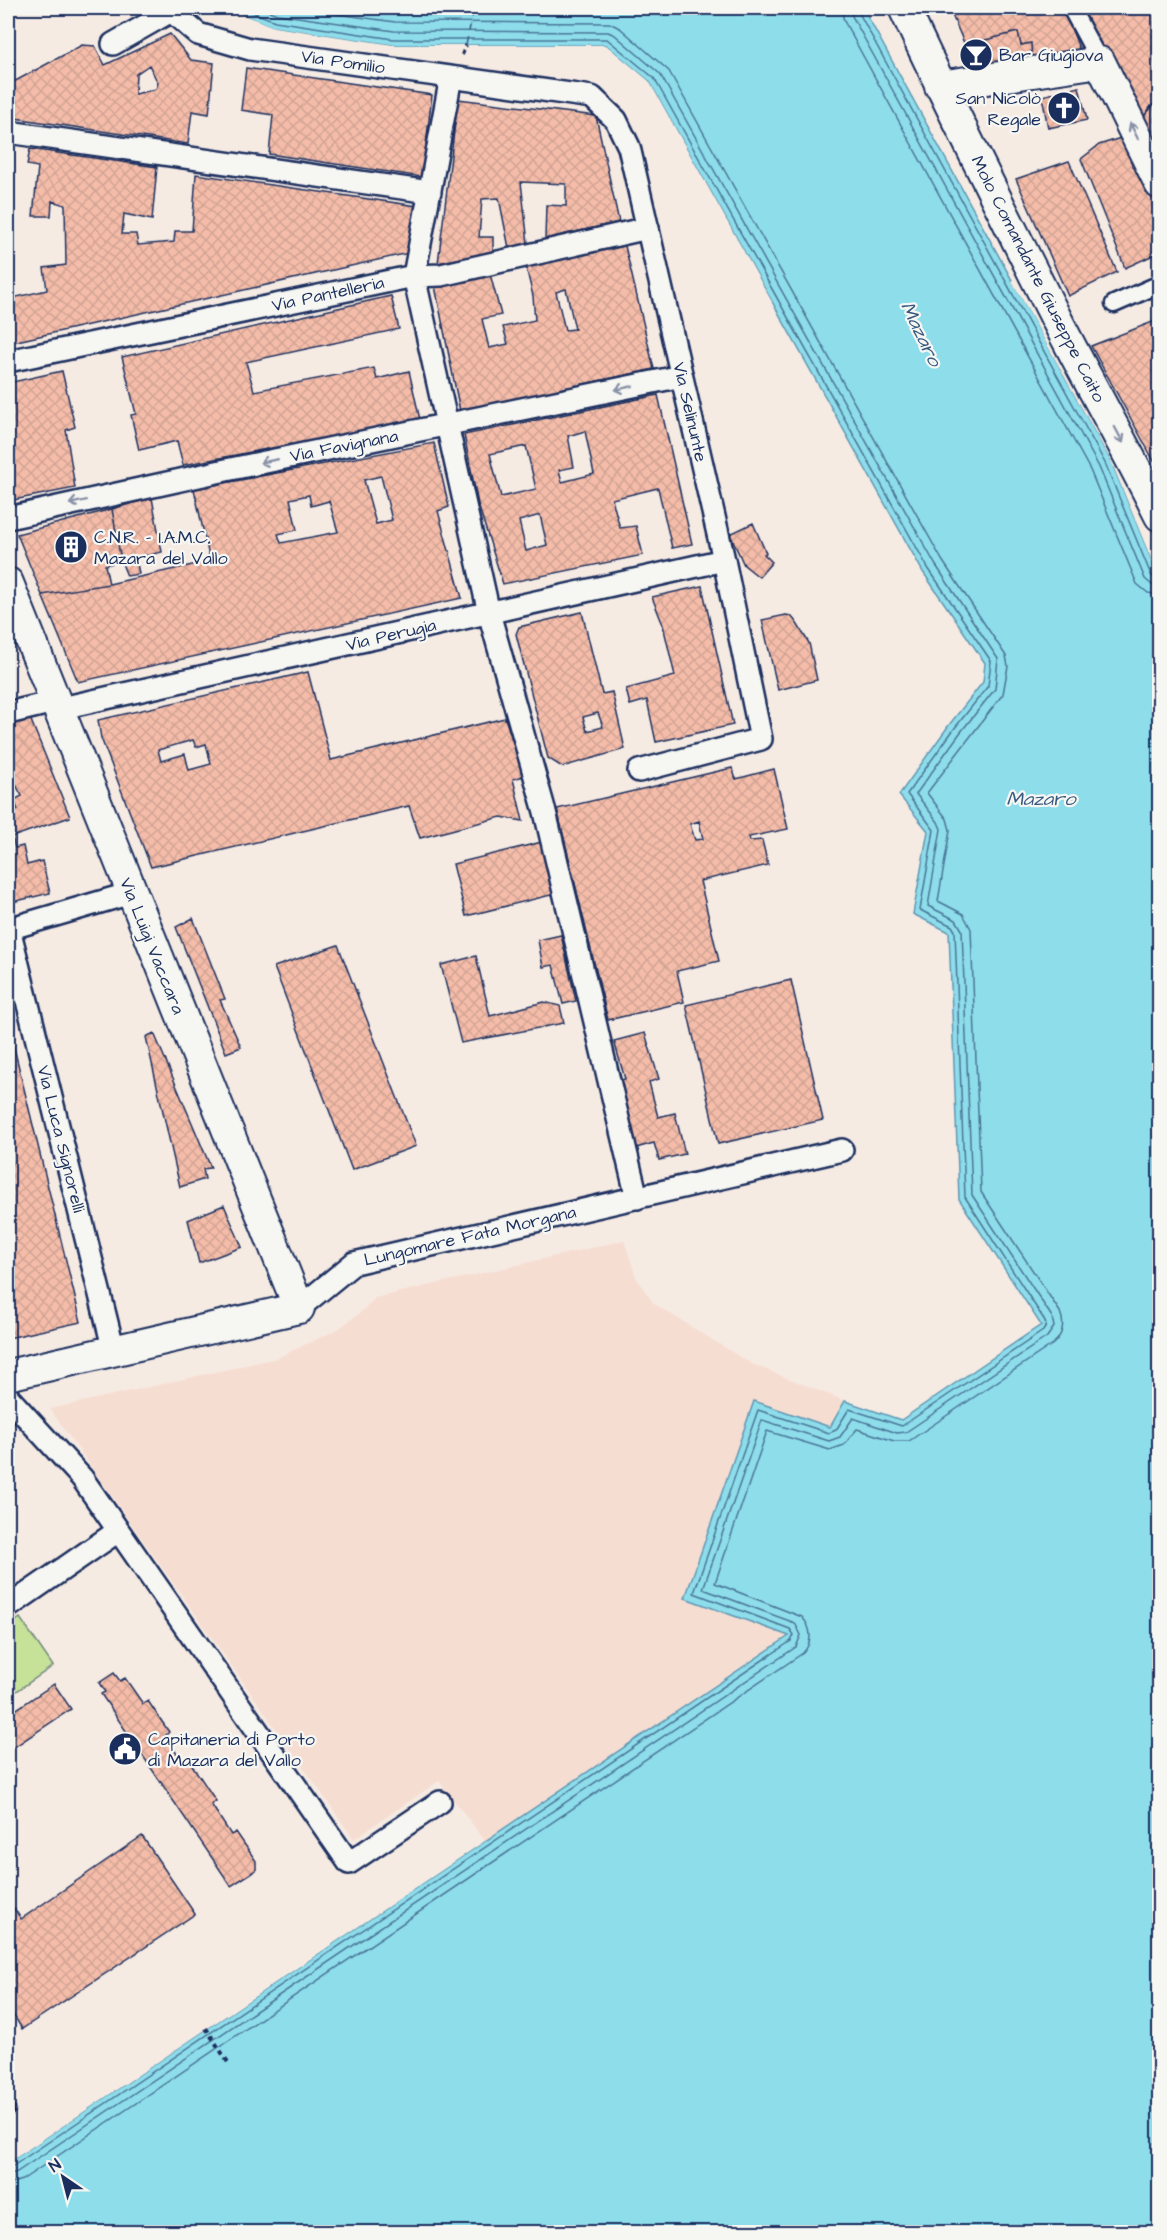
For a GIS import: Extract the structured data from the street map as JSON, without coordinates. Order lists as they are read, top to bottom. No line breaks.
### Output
{"streets":{"main road":["Molo Comandante Giuseppe Caito","Via Luigi Vaccara","Lungomare Fata Morgana"],"street":["Via Pomilio","Via Pantelleria","Via Selinunte","Via Favignana","Via Perugia","Via Luca Signorelli"]},"crossings":[["Via Pomilio","Via Selinunte"],["Via Pantelleria","Via Selinunte"],["Via Selinunte","Via Favignana"],["Via Selinunte","Via Perugia"],["Via Perugia","Via Luigi Vaccara"],["Via Luigi Vaccara","Lungomare Fata Morgana"],["Via Luca Signorelli","Lungomare Fata Morgana"]],"one_way":["Molo Comandante Giuseppe Caito","Via Favignana"],"water":["Mazaro"],"places":{"bar":["Bar Giugiova"],"church":["San Nicolò Regale"],"building":["C.N.R. - I.A.M.C. Mazara del Vallo"],"public building":["Capitaneria di Porto di Mazara del Vallo"]},"north":"top left"}
